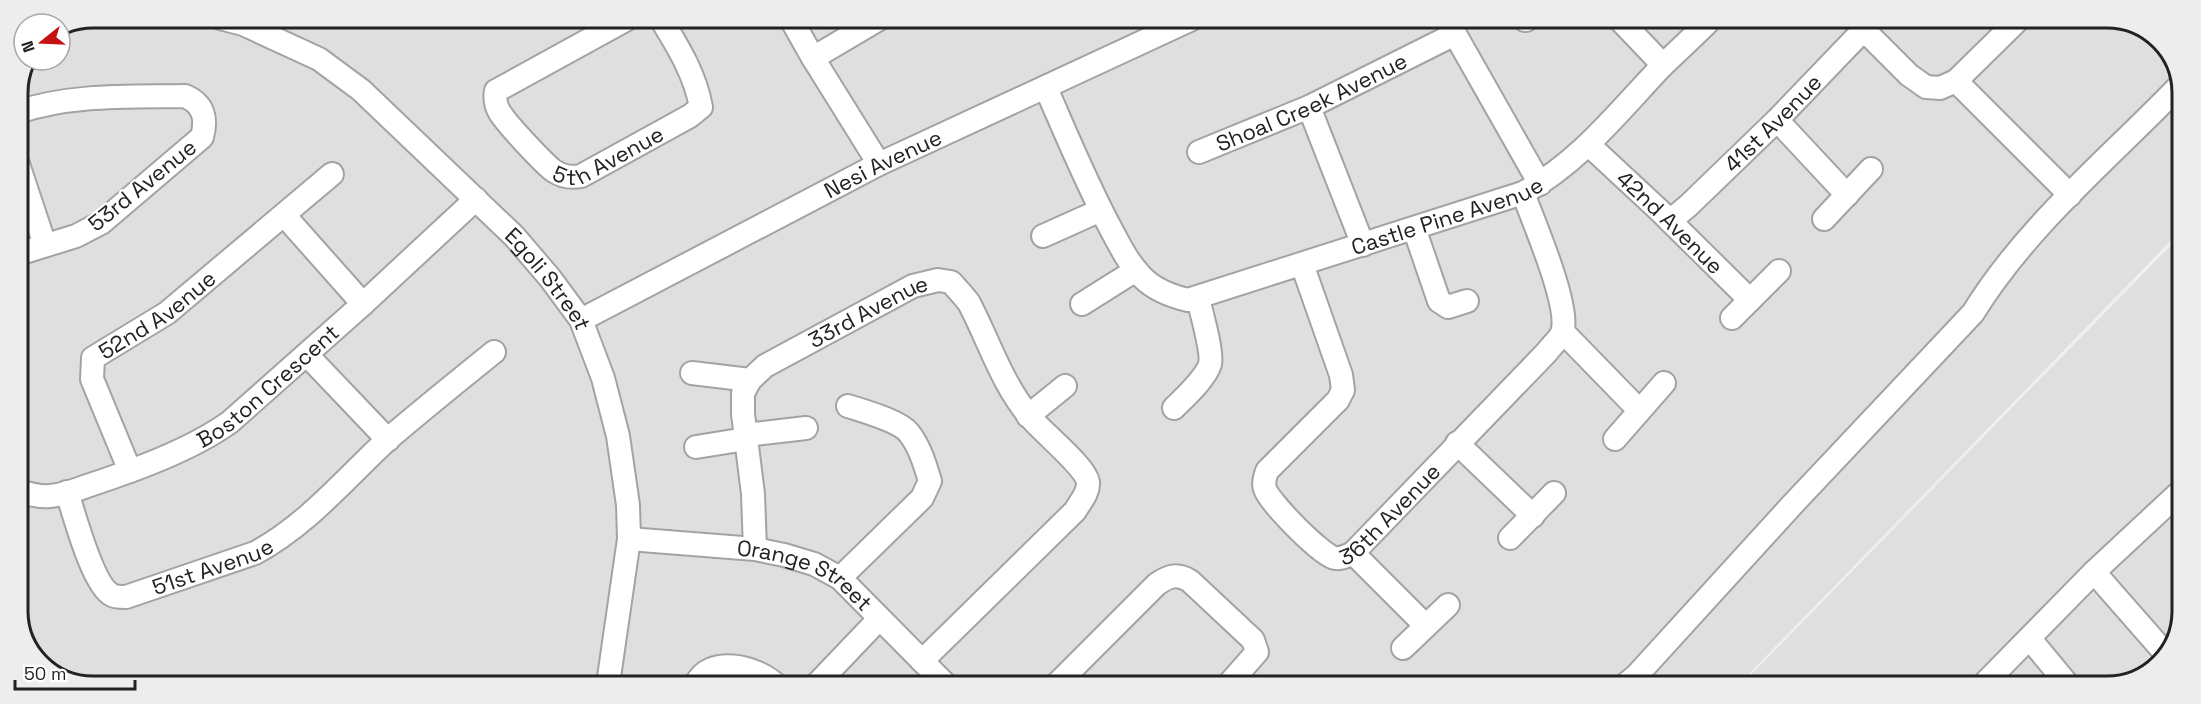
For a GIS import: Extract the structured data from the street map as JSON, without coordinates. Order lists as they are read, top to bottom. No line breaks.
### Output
{"streets":{"street":["Shoal Creek Avenue","41st Avenue","5th Avenue","Nesi Avenue","53rd Avenue","Castle Pine Avenue","42nd Avenue","Egoli Street","33rd Avenue","52nd Avenue","Boston Crescent","36th Avenue","51st Avenue","Orange Street"]},"crossings":[["41st Avenue","42nd Avenue"],["Nesi Avenue","Castle Pine Avenue"],["Nesi Avenue","Egoli Street"],["Castle Pine Avenue","42nd Avenue"],["Castle Pine Avenue","36th Avenue"],["Egoli Street","Boston Crescent"],["Egoli Street","Orange Street"],["33rd Avenue","Orange Street"],["52nd Avenue","Boston Crescent"],["Boston Crescent","51st Avenue"]],"scale_bar":"50 m","north":"left"}
